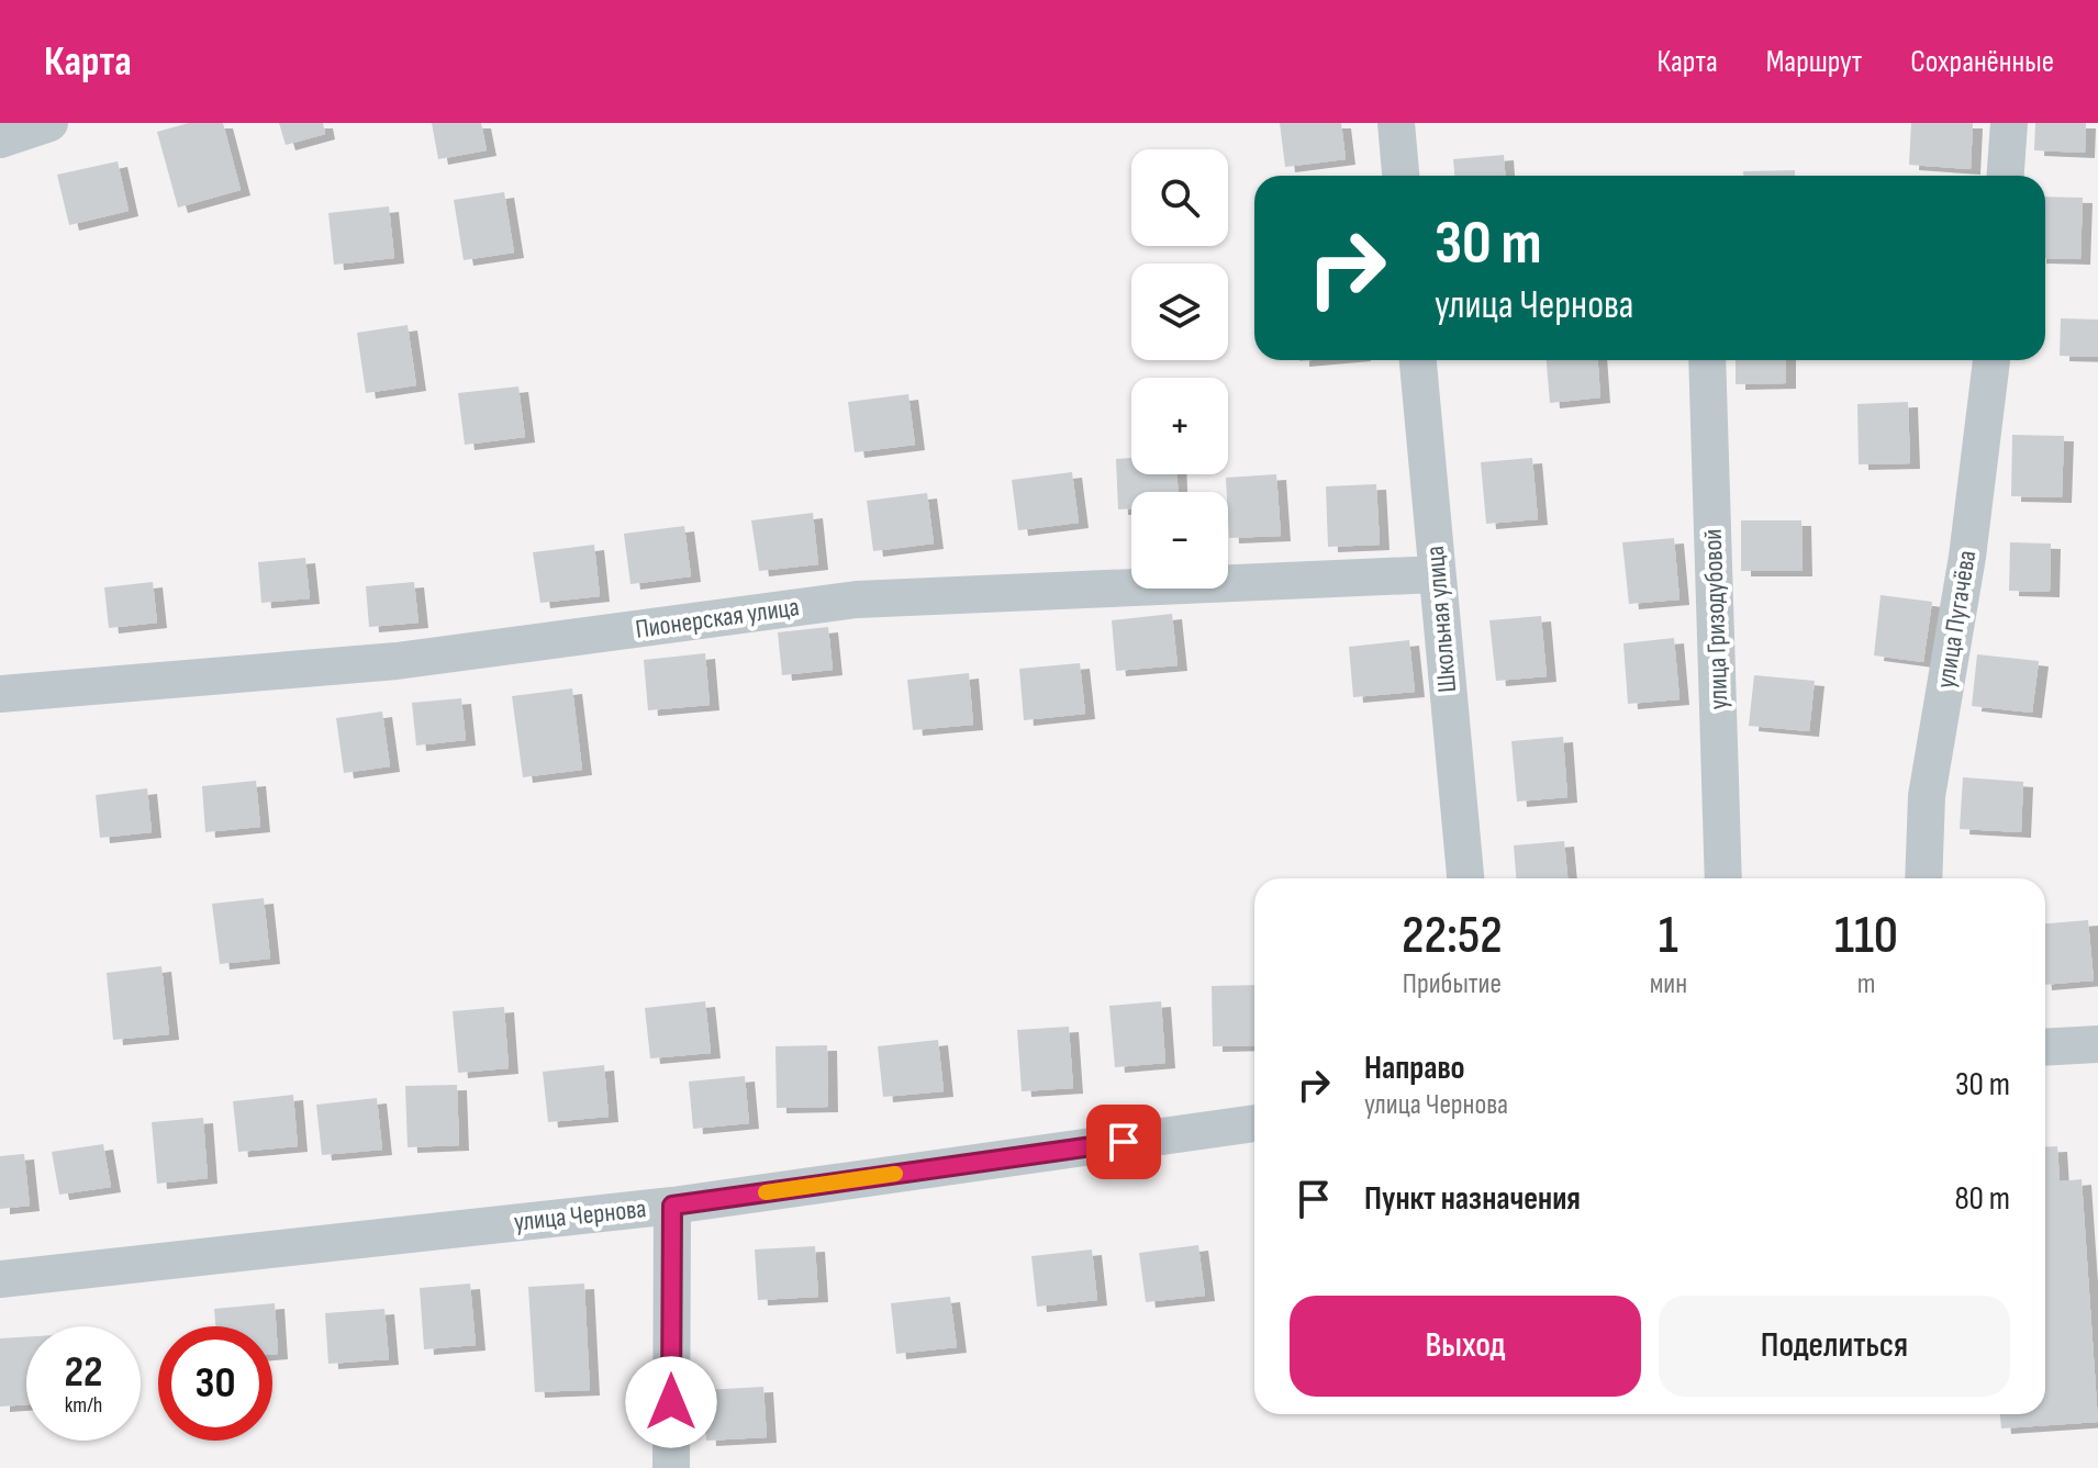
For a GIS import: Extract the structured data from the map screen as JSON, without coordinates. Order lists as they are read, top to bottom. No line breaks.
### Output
{"streets":{"street":["Пионерская улица","Школьная улица","улица Гризодубовой","улица Пугачёва","улица Чернова"]},"crossings":[["Пионерская улица","Школьная улица"]],"page":{"header":"Карта","nav":["Карта","Маршрут","Сохранённые"],"map_buttons":["+","−"],"turn":["30 m","улица Чернова"],"eta":["22:52","Прибытие","1","мин","110","m"],"list":[{"name":"Направо","note":"улица Чернова","value":"30 m"},{"name":"Пункт назначения","value":"80 m"}],"buttons":["Выход","Поделиться"],"speed":"22 km/h","limit":"30"}}
